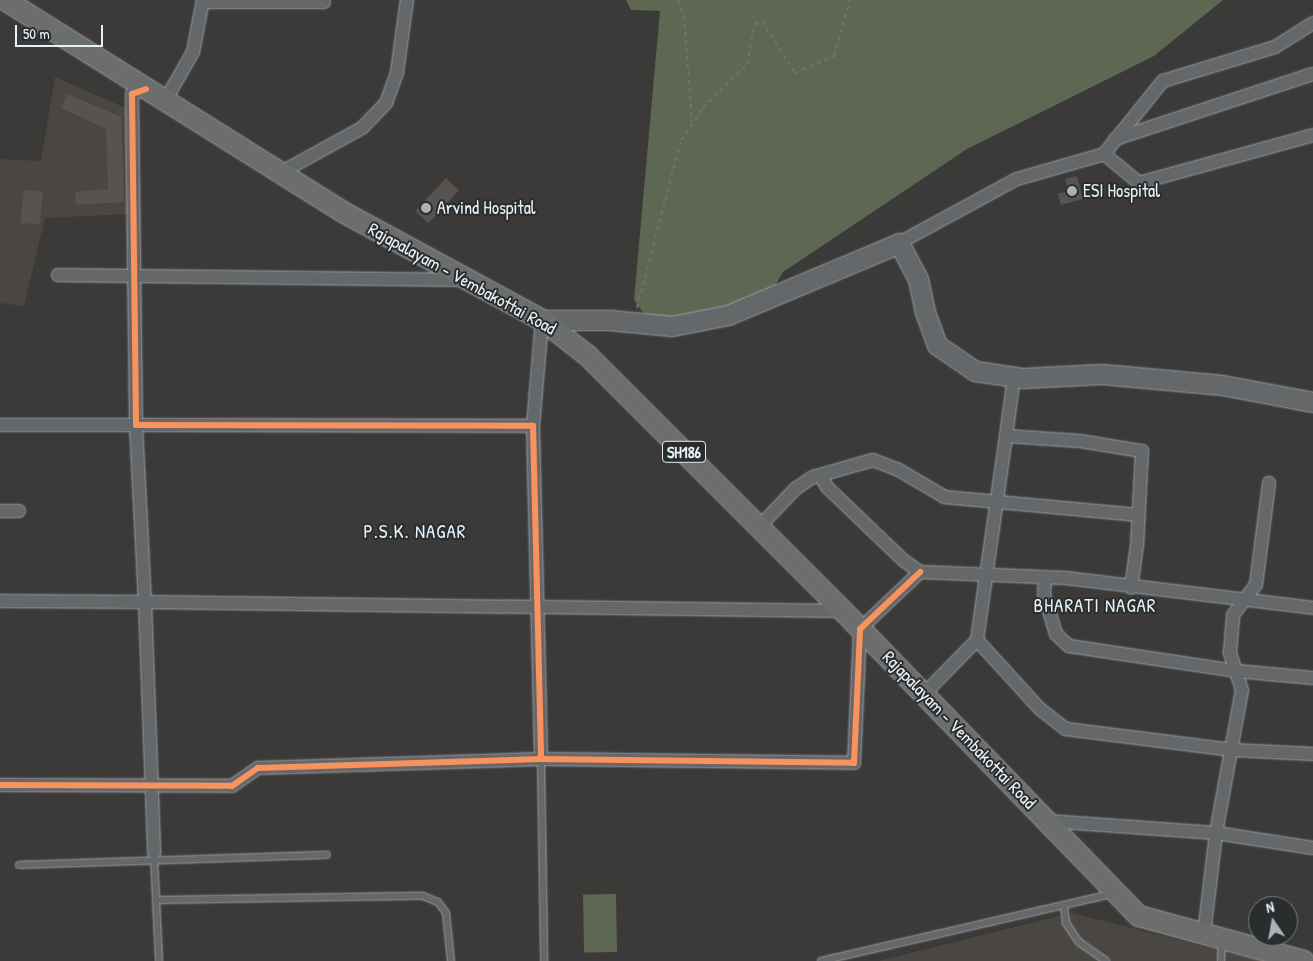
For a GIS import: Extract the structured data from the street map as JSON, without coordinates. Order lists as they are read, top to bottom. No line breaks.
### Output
{"streets":{"main road":["Rajapalayam - Vembakottai Road","SH186"]},"districts":["P.S.K. NAGAR","BHARATI NAGAR"],"places":["ESI Hospital","Arvind Hospital"],"scale_bar":"50 m","north":"top"}
